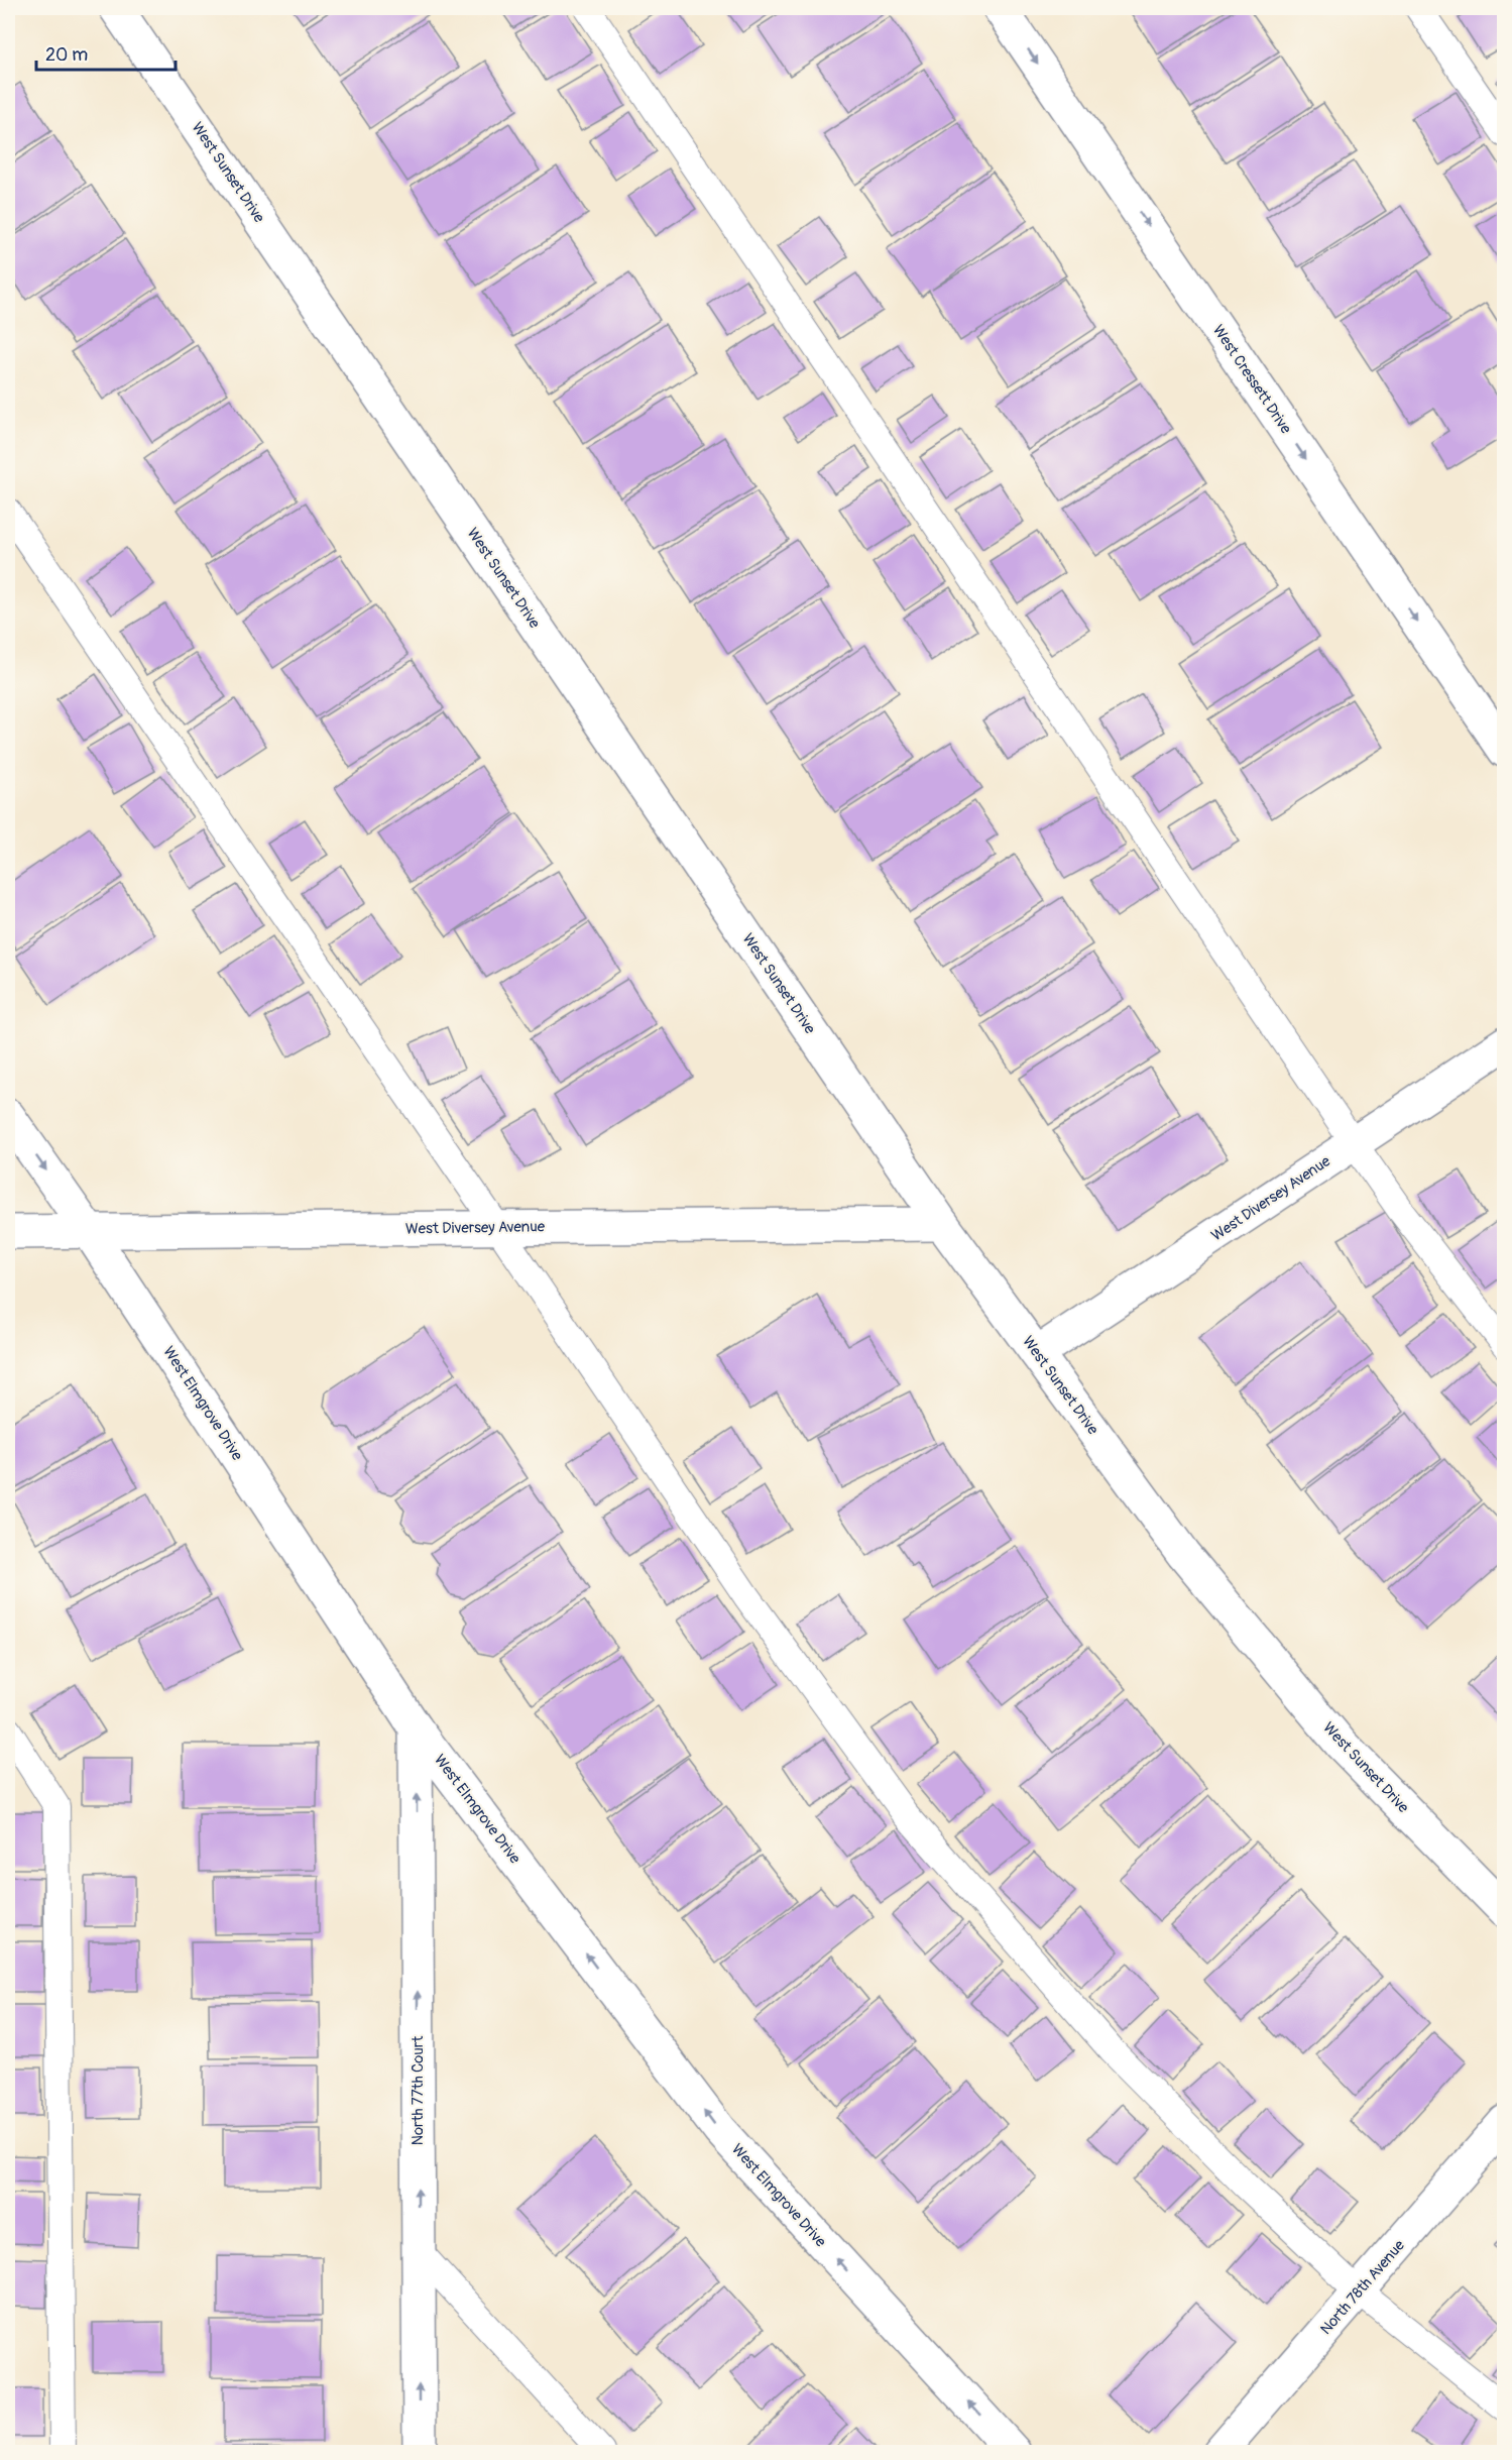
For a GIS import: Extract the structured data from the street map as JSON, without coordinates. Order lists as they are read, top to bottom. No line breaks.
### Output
{"streets":{"street":["West Sunset Drive","West Cressett Drive","West Diversey Avenue","West Elmgrove Drive","North 77th Court","North 78th Avenue"]},"crossings":[["West Sunset Drive","West Diversey Avenue"],["West Diversey Avenue","West Elmgrove Drive"],["West Elmgrove Drive","North 77th Court"]],"one_way":["West Cressett Drive","North 77th Court"],"scale_bar":"20 m"}
